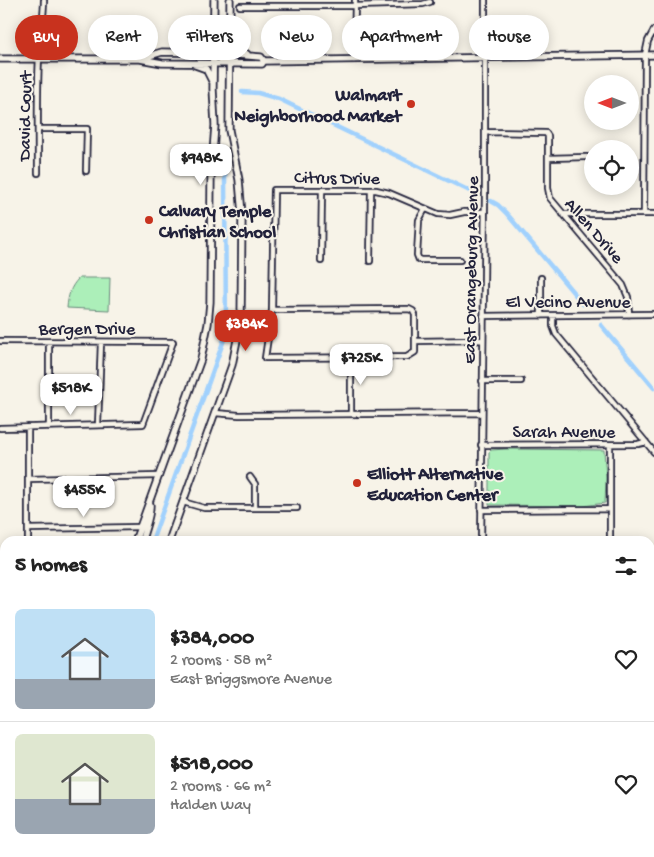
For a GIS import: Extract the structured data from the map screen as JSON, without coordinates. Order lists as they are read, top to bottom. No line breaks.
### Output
{"streets":{"street":["David Court","Citrus Drive","Allen Drive","East Orangeburg Avenue","El Vecino Avenue","Bergen Drive","Sarah Avenue"]},"crossings":[["Citrus Drive","East Orangeburg Avenue"],["Allen Drive","East Orangeburg Avenue"],["Allen Drive","El Vecino Avenue"],["East Orangeburg Avenue","El Vecino Avenue"],["East Orangeburg Avenue","Sarah Avenue"]],"places":["Walmart Neighborhood Market","Calvary Temple Christian School","Elliott Alternative Education Center"],"north":"left","page":{"chip":["Buy","Rent","Filters","New","Apartment","House"],"price":["$948K","$384K","$725K","$518K","$455K"],"heading":"5 homes","list":[{"name":"$384,000","note":"2 rooms · 58 m² · East Briggsmore Avenue"},{"name":"$518,000","note":"2 rooms · 66 m² · Halden Way"}]}}
